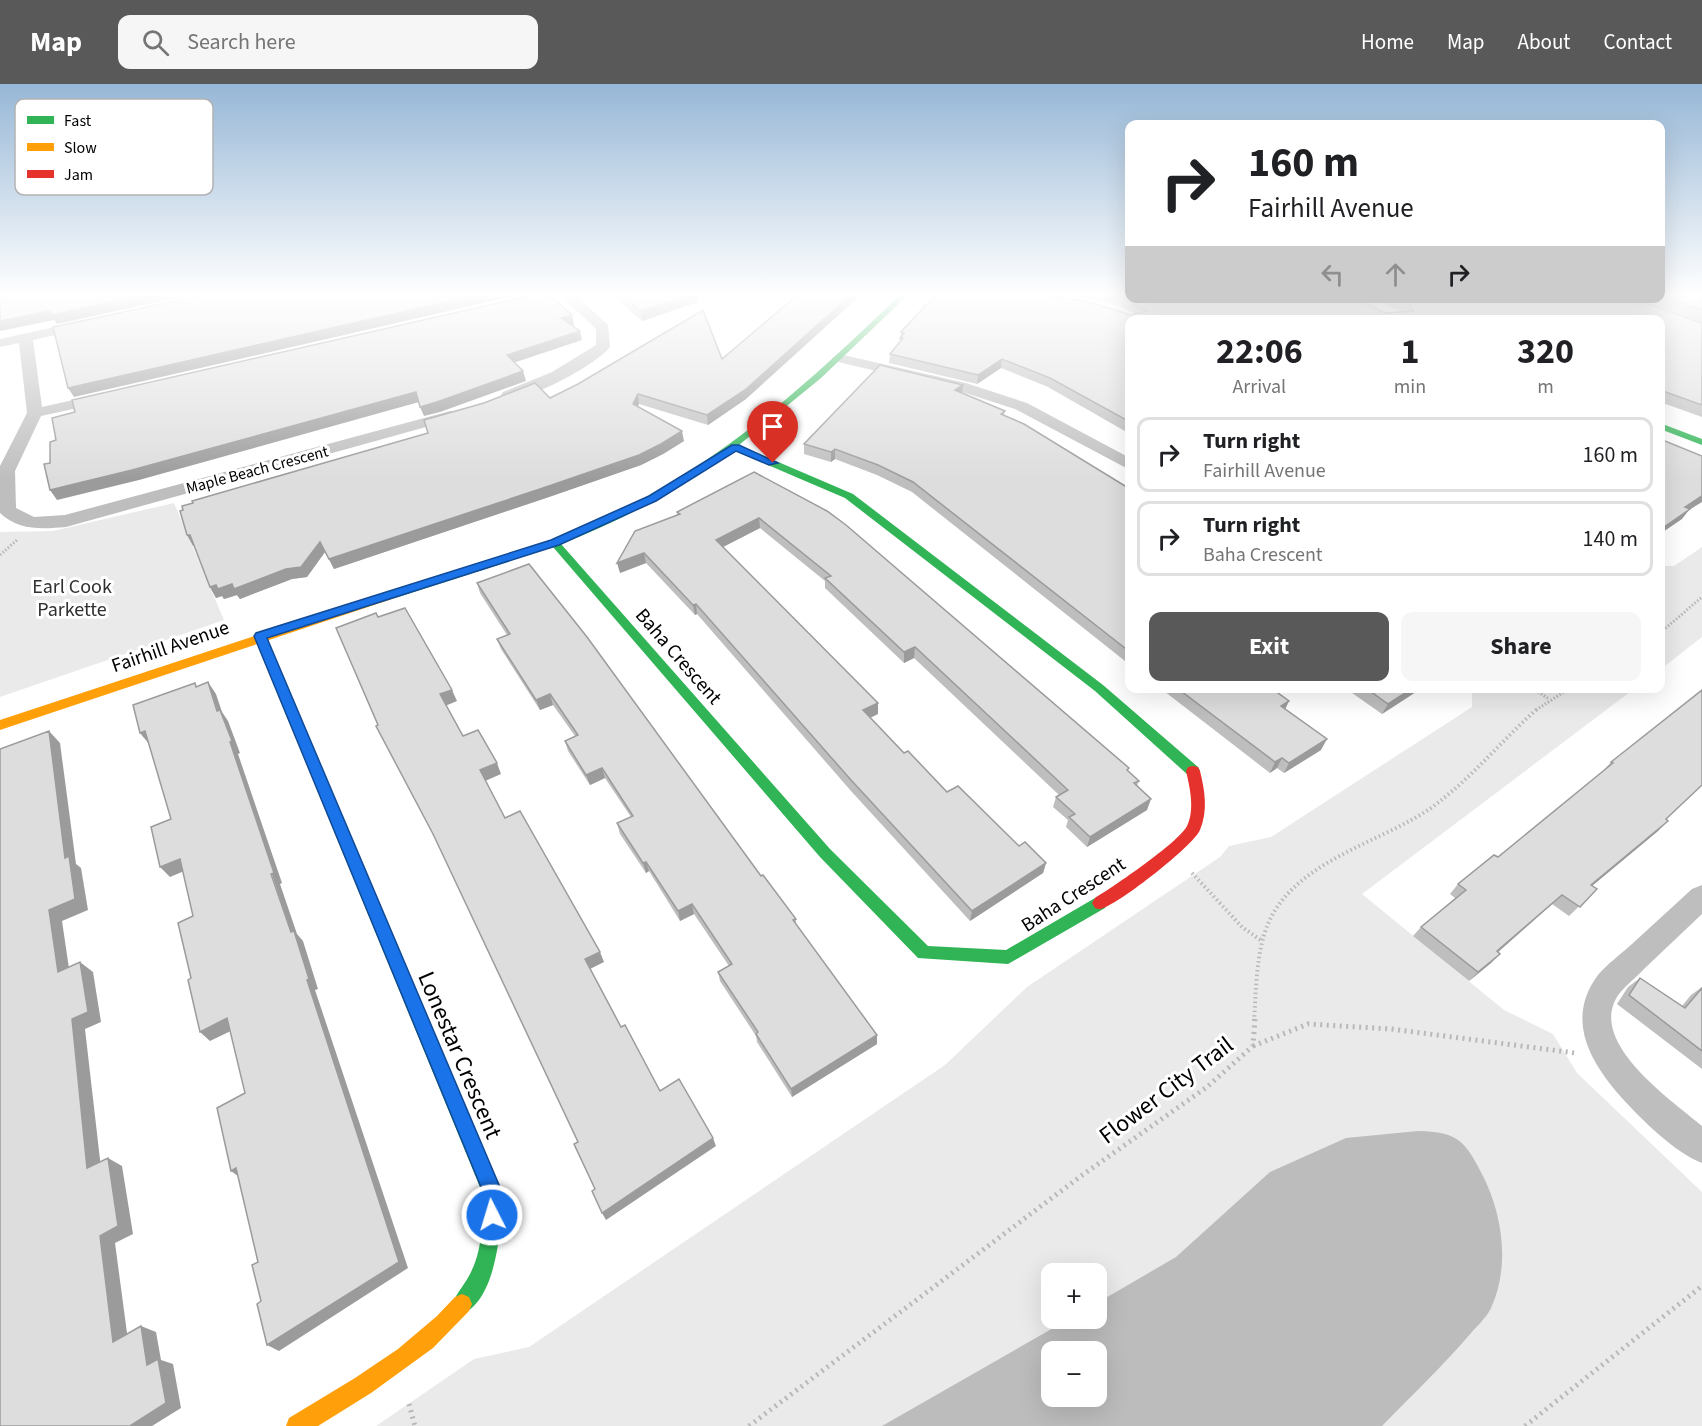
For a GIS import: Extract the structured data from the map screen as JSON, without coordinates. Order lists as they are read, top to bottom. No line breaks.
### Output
{"streets":{"street":["Maple Beach Crescent","Fairhill Avenue","Baha Crescent","Lonestar Crescent"],"path":["Flower City Trail"]},"crossings":[["Fairhill Avenue","Baha Crescent"],["Fairhill Avenue","Lonestar Crescent"]],"parks":["Earl Cook Parkette"],"legend":["Fast","Slow","Jam"],"page":{"header":"Map","search":"Search here","nav":["Home","Map","About","Contact"],"turn":["160 m","Fairhill Avenue"],"eta":["22:06","Arrival","1","min","320","m"],"list":[{"name":"Turn right","note":"Fairhill Avenue","value":"160 m"},{"name":"Turn right","note":"Baha Crescent","value":"140 m"}],"buttons":["Exit","Share"],"map_buttons":["+","−"]}}
